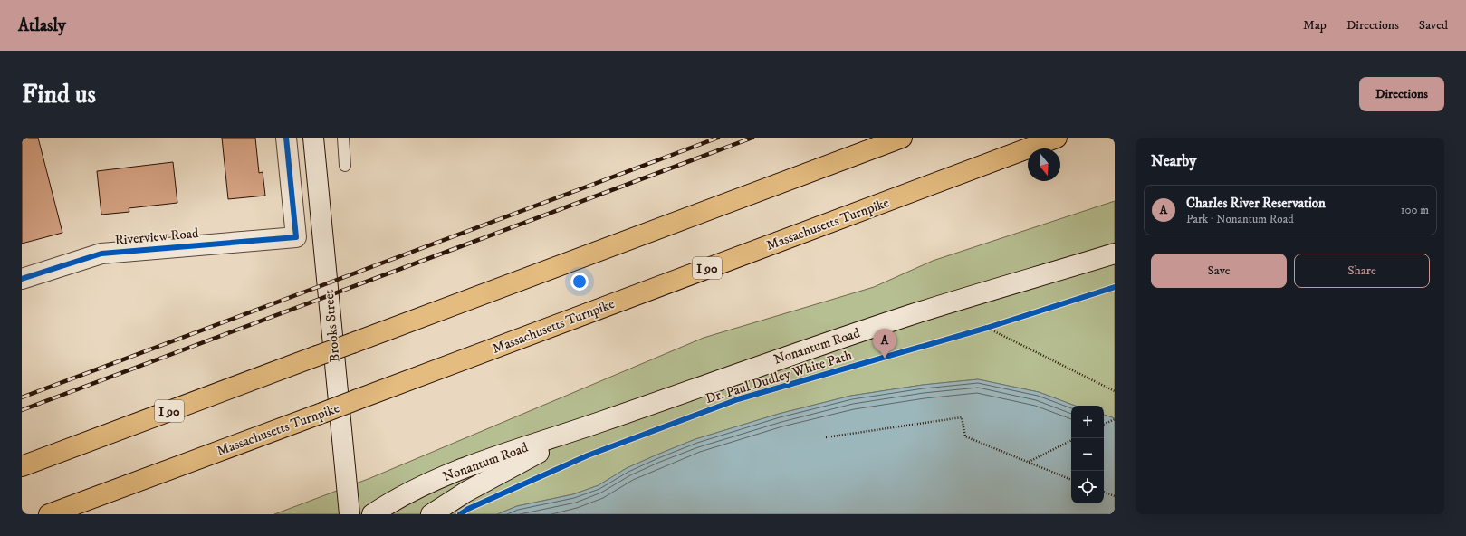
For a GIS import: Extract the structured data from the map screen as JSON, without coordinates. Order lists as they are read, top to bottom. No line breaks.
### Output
{"streets":{"highway":["Massachusetts Turnpike","I 90"],"main road":["Riverview Road","Brooks Street","Nonantum Road"],"cycle path":["Dr. Paul Dudley White Path"]},"north":"bottom","page":{"header":"Atlasly","nav":["Map","Directions","Saved"],"buttons":["Directions",["Save","Share"]],"title":"Find us","heading":"Nearby","list":[{"mark":"A","name":"Charles River Reservation","note":"Park · Nonantum Road","value":"100 m"}],"pins":"A","map_buttons":["+","−"]}}
